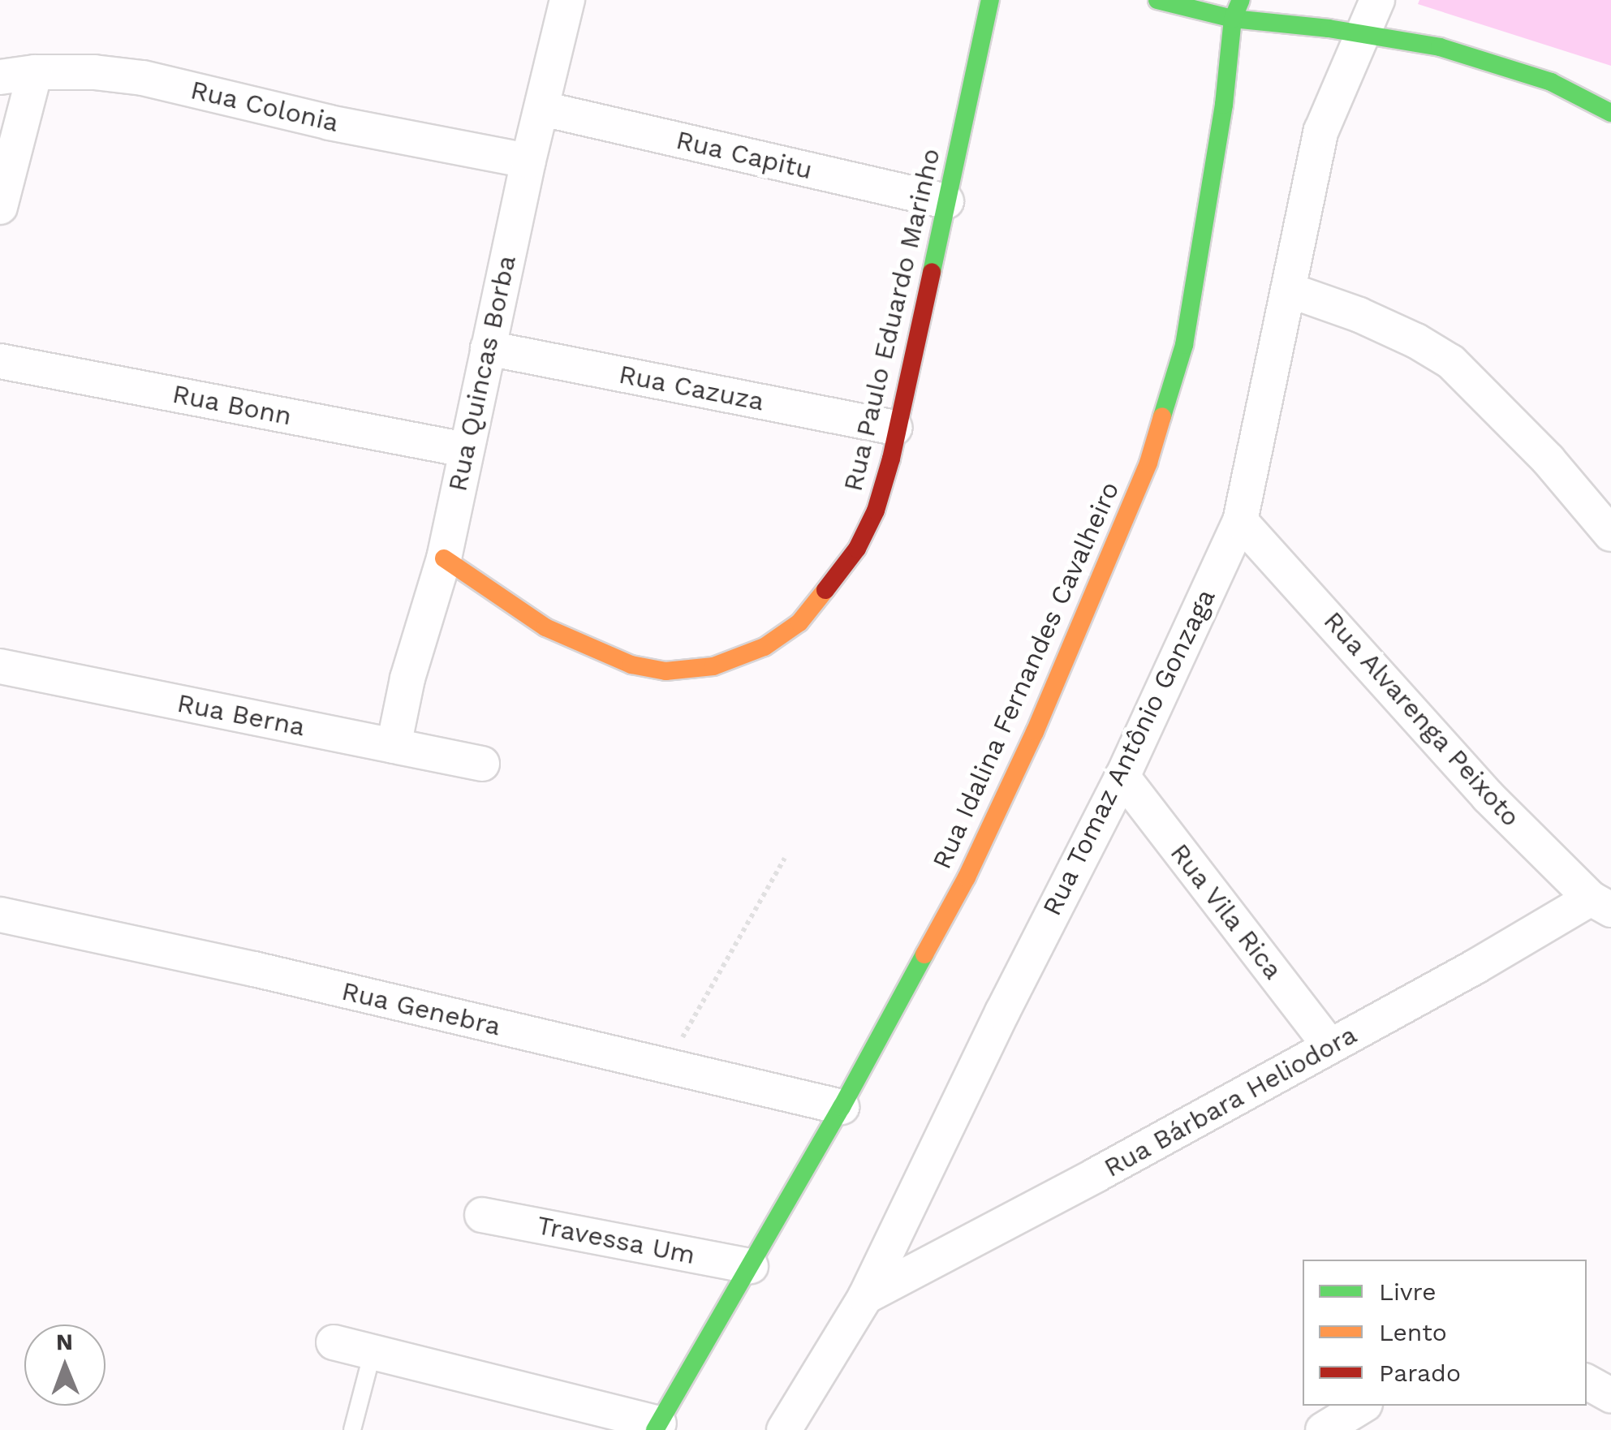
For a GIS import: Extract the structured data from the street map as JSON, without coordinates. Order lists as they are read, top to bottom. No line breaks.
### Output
{"streets":{"street":["Rua Colonia","Rua Capitu","Rua Paulo Eduardo Marinho","Rua Quincas Borba","Rua Cazuza","Rua Bonn","Rua Idalina Fernandes Cavalheiro","Rua Berna","Rua Alvarenga Peixoto","Rua Tomaz Antônio Gonzaga","Rua Vila Rica","Rua Genebra","Rua Bárbara Heliodora","Travessa Um"]},"crossings":[["Rua Colonia","Rua Quincas Borba"],["Rua Capitu","Rua Paulo Eduardo Marinho"],["Rua Capitu","Rua Quincas Borba"],["Rua Paulo Eduardo Marinho","Rua Quincas Borba"],["Rua Paulo Eduardo Marinho","Rua Cazuza"],["Rua Quincas Borba","Rua Cazuza"],["Rua Quincas Borba","Rua Bonn"],["Rua Quincas Borba","Rua Berna"],["Rua Idalina Fernandes Cavalheiro","Rua Genebra"],["Rua Idalina Fernandes Cavalheiro","Travessa Um"],["Rua Alvarenga Peixoto","Rua Tomaz Antônio Gonzaga"],["Rua Alvarenga Peixoto","Rua Bárbara Heliodora"],["Rua Tomaz Antônio Gonzaga","Rua Vila Rica"],["Rua Tomaz Antônio Gonzaga","Rua Bárbara Heliodora"],["Rua Vila Rica","Rua Bárbara Heliodora"]],"legend":["Livre","Lento","Parado"],"north":"top"}
